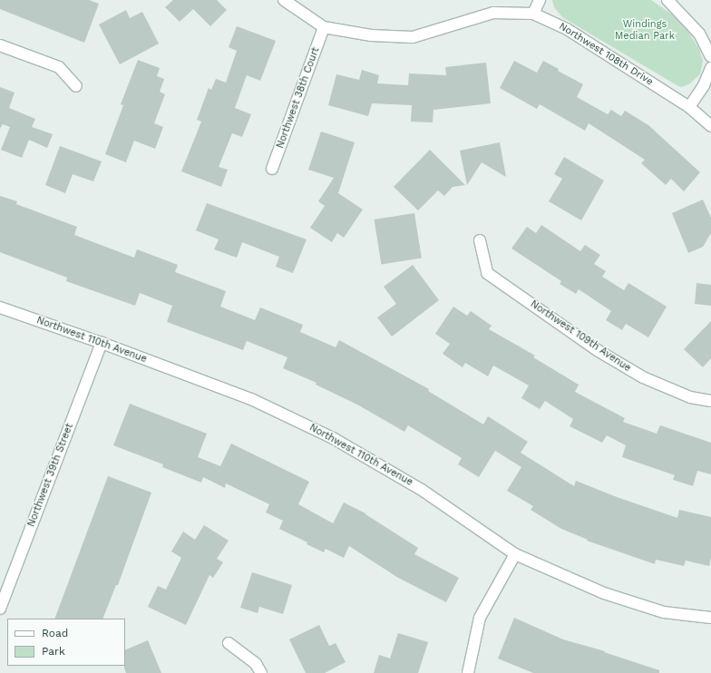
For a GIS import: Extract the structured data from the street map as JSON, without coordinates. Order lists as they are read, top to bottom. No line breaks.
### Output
{"streets":{"street":["Northwest 108th Drive","Northwest 38th Court","Northwest 109th Avenue","Northwest 110th Avenue","Northwest 39th Street"]},"crossings":[["Northwest 108th Drive","Northwest 38th Court"],["Northwest 110th Avenue","Northwest 39th Street"]],"parks":["Windings Median Park"],"legend":["Road","Park"]}
